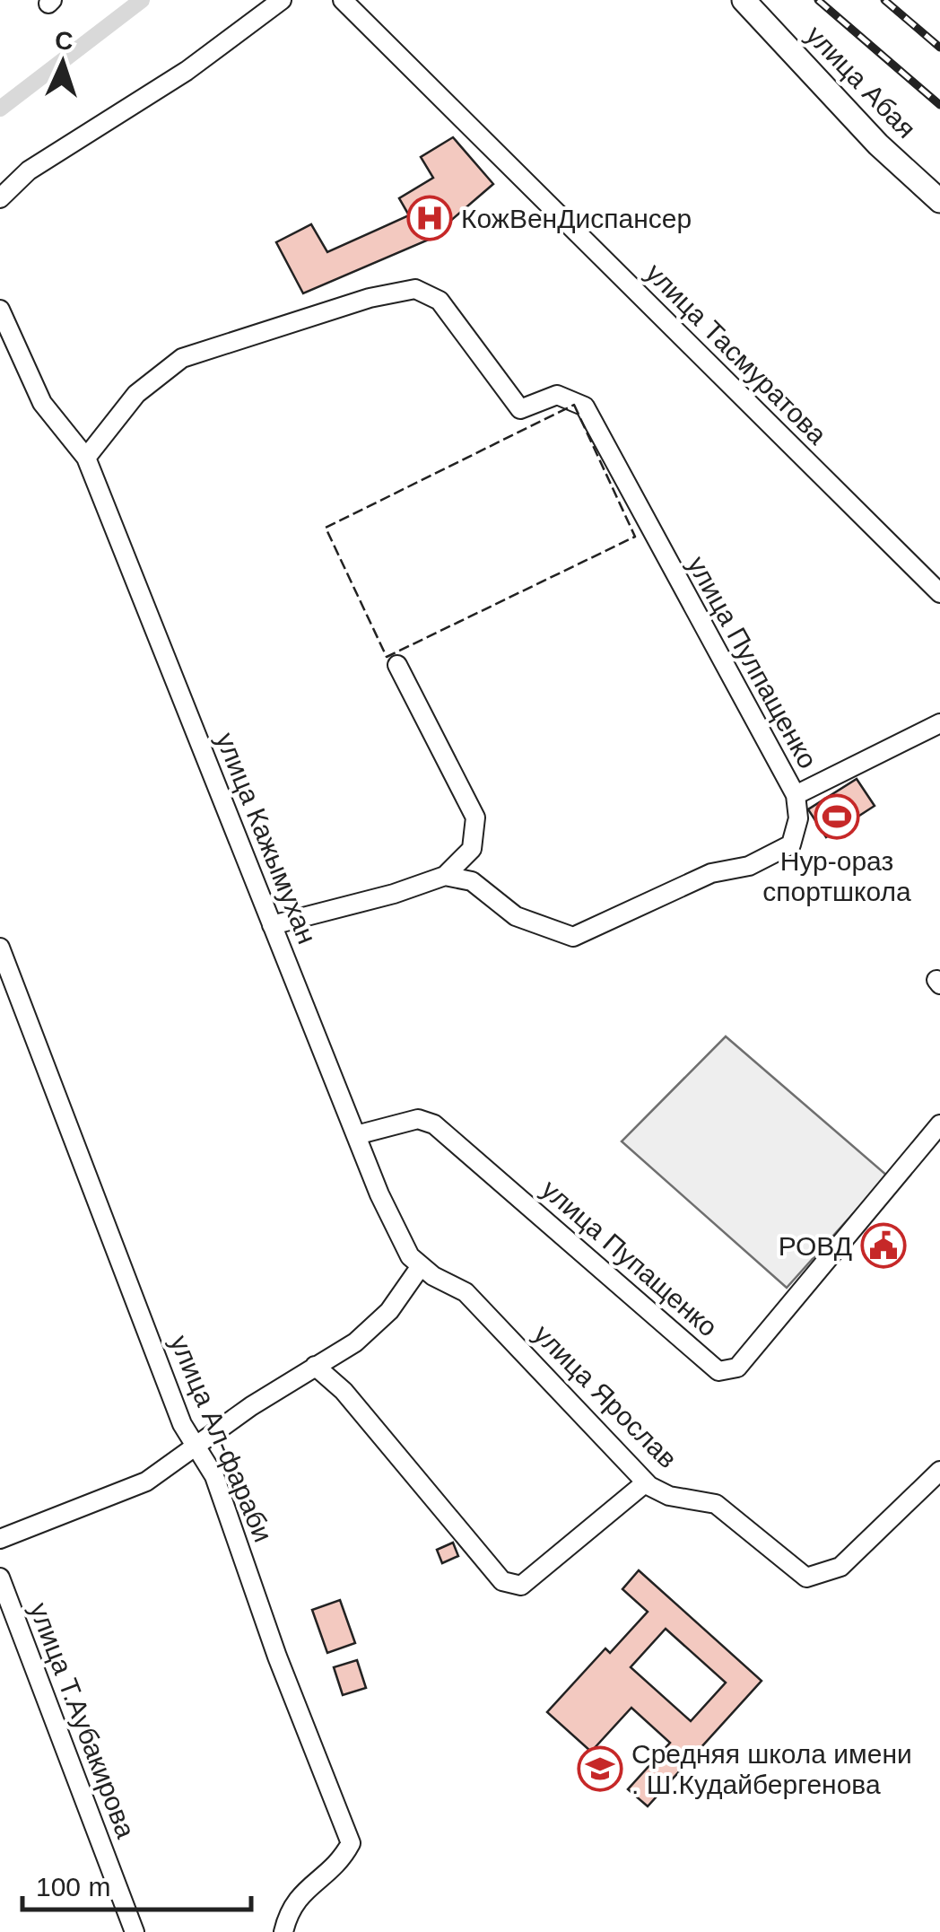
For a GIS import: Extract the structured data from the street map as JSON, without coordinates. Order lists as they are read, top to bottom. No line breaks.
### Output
{"streets":{"main road":["улица Абая"],"street":["улица Тасмуратова","улица Пулпащенко","улица Кажымухан","улица Пупащенко","улица Ярослав","улица Ал-фараби","улица Т.Аубакирова"]},"crossings":[["улица Пулпащенко","улица Кажымухан"],["улица Кажымухан","улица Пупащенко"],["улица Кажымухан","улица Ярослав"]],"places":{"hospital":["КожВенДиспансер"],"sports":["Нур-ораз спортшкола"],"public building":["РОВД"],"school or university":["Средняя школа имени . Ш.Кудайбергенова"]},"scale_bar":"100 m","north":"top"}
